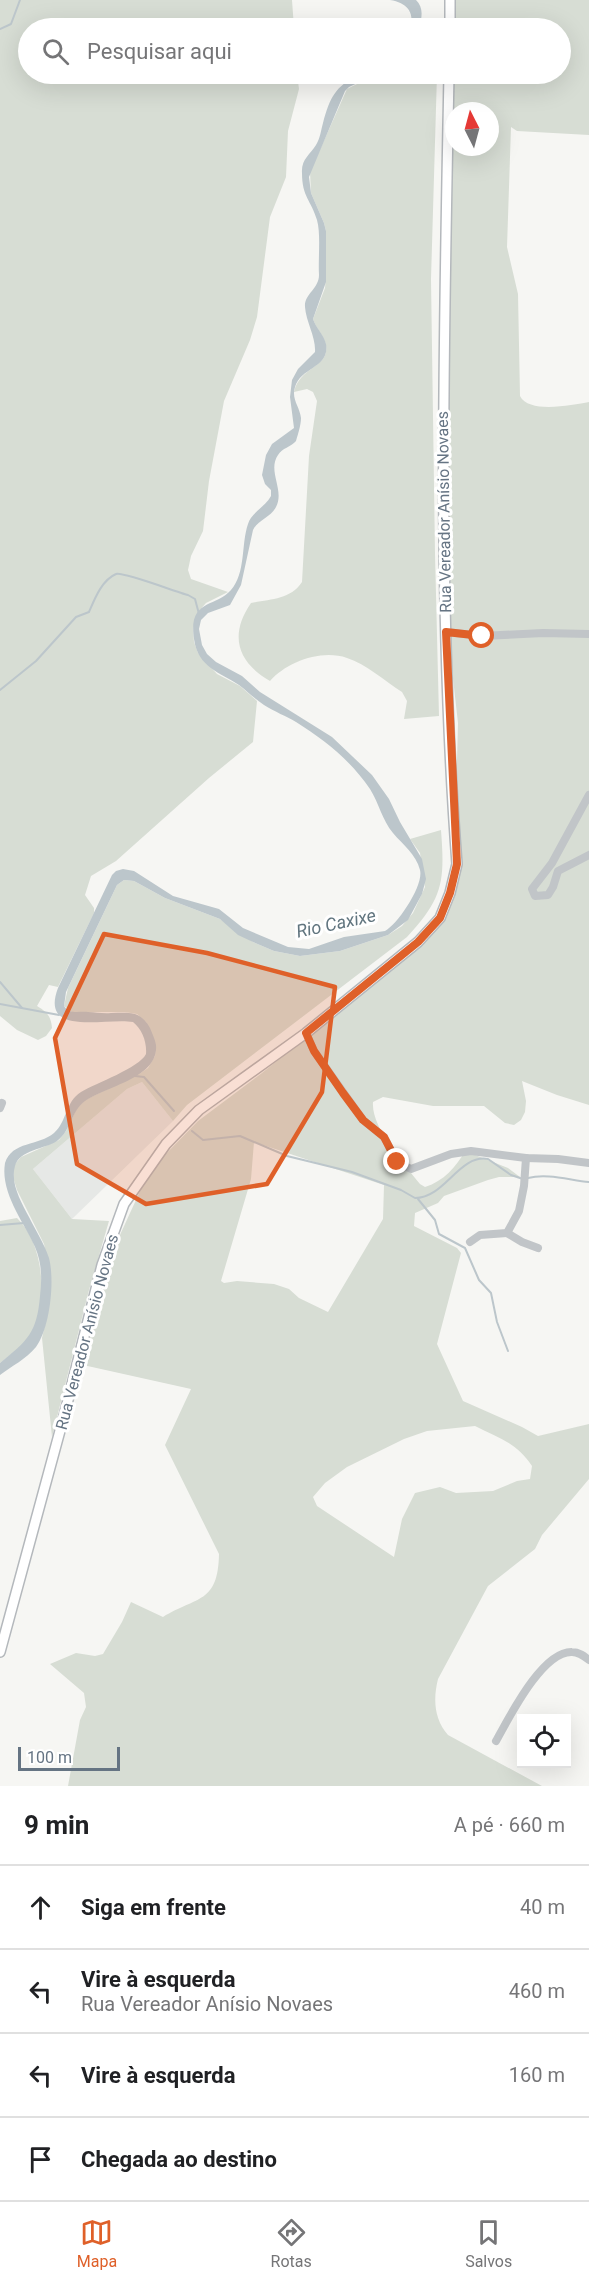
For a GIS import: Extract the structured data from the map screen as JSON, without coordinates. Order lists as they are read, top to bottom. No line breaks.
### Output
{"streets":{"main road":["Rua Vereador Anísio Novaes"]},"water":["Rio Caxixe"],"scale_bar":"100 m","north":"top","page":{"search":"Pesquisar aqui","scale":"100 m","heading":["9 min","A pé · 660 m"],"list":[["Siga em frente","40 m"],["Vire à esquerda","Rua Vereador Anísio Novaes","460 m"],["Vire à esquerda","160 m"],"Chegada ao destino"],"nav":["Mapa","Rotas","Salvos"]}}
